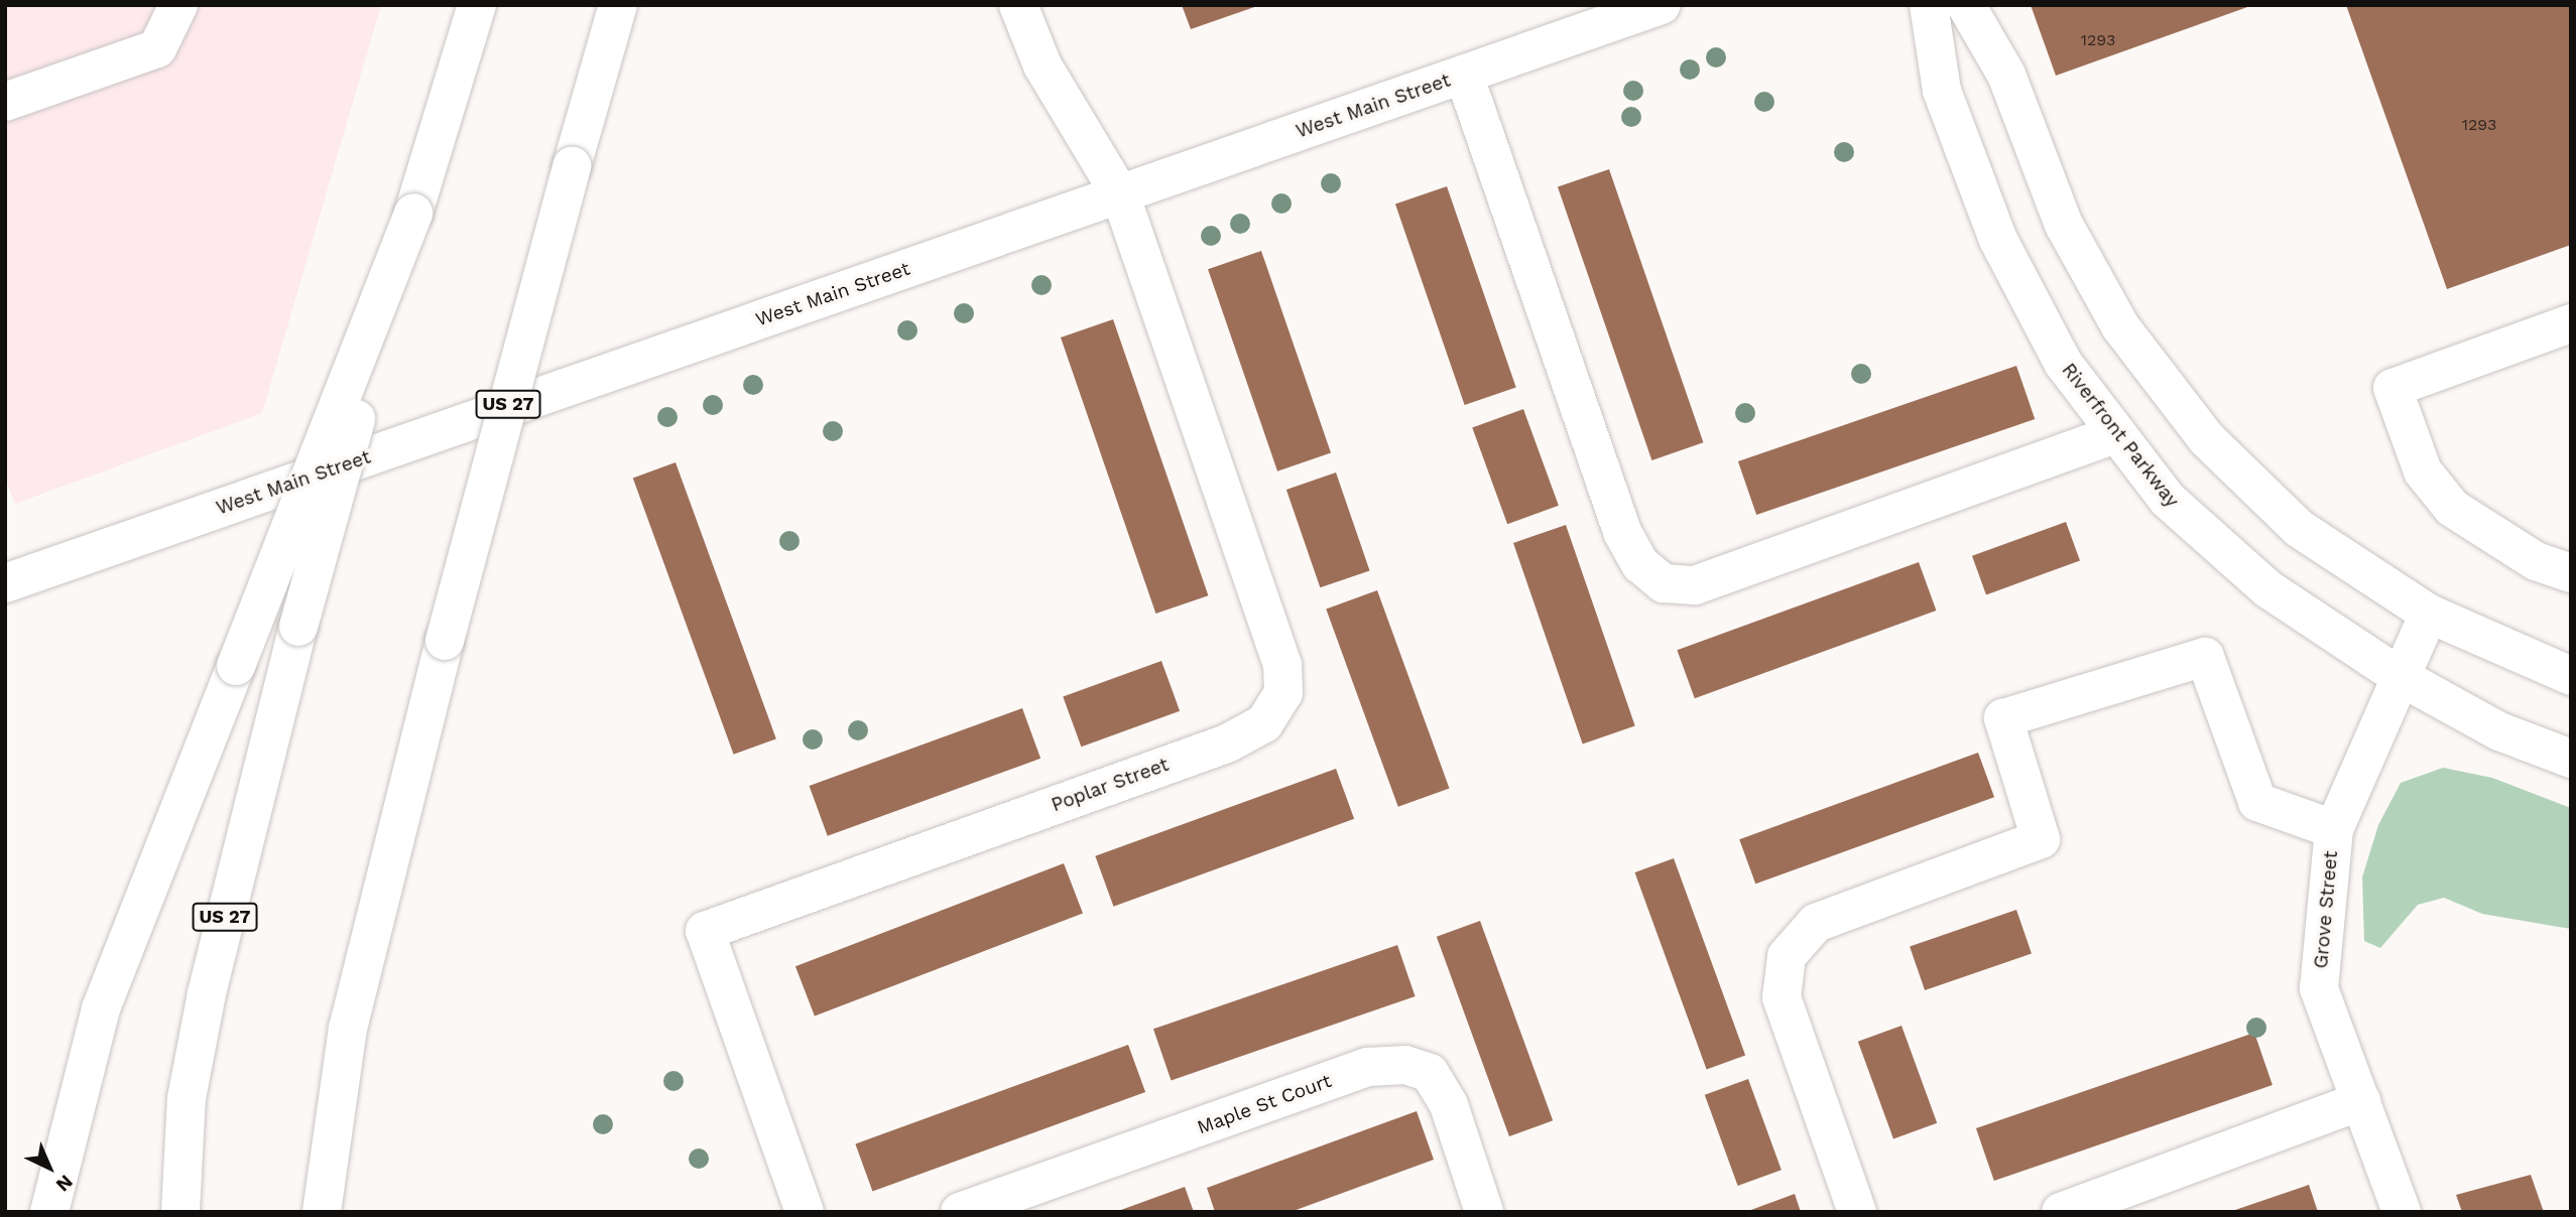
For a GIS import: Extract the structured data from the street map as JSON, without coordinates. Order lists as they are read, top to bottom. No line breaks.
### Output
{"streets":{"main road":["West Main Street","US 27","Riverfront Parkway","Poplar Street","Grove Street","Maple St Court"]},"crossings":[["West Main Street","Poplar Street"],["Riverfront Parkway","Grove Street"]],"house_numbers":["1293","1293"],"north":"bottom right"}
